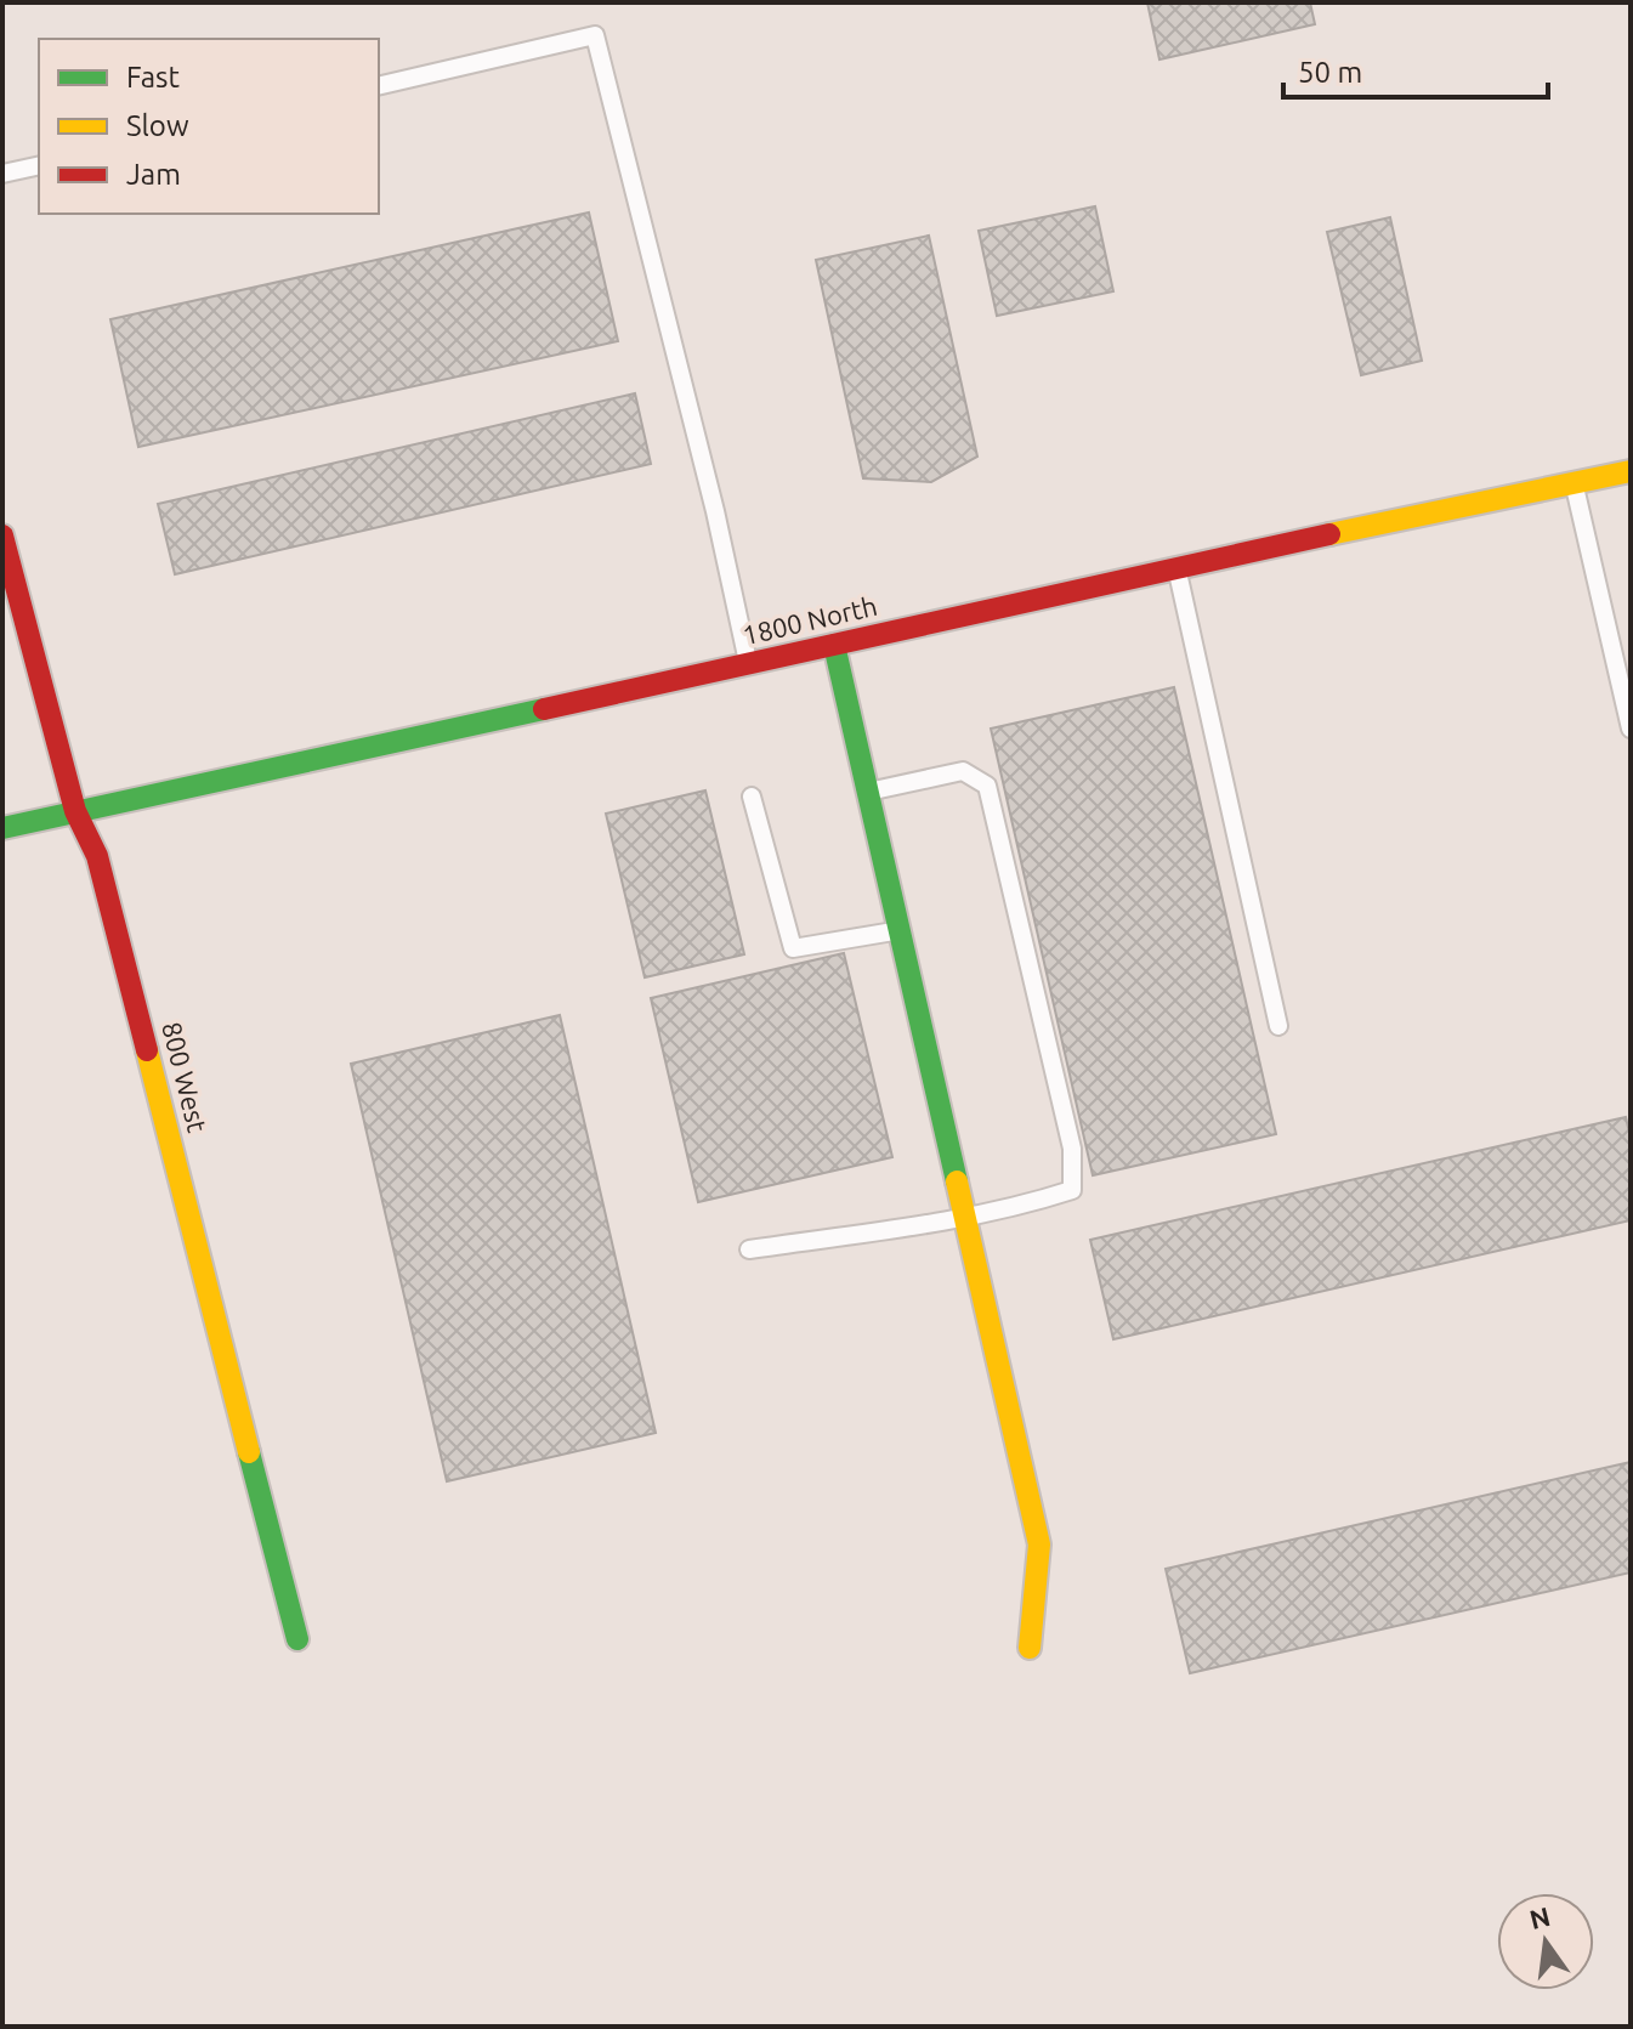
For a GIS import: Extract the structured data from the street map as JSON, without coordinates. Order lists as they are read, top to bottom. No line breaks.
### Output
{"streets":{"street":["1800 North","800 West"]},"crossings":[["1800 North","800 West"]],"legend":["Fast","Slow","Jam"],"scale_bar":"50 m","north":"top"}
